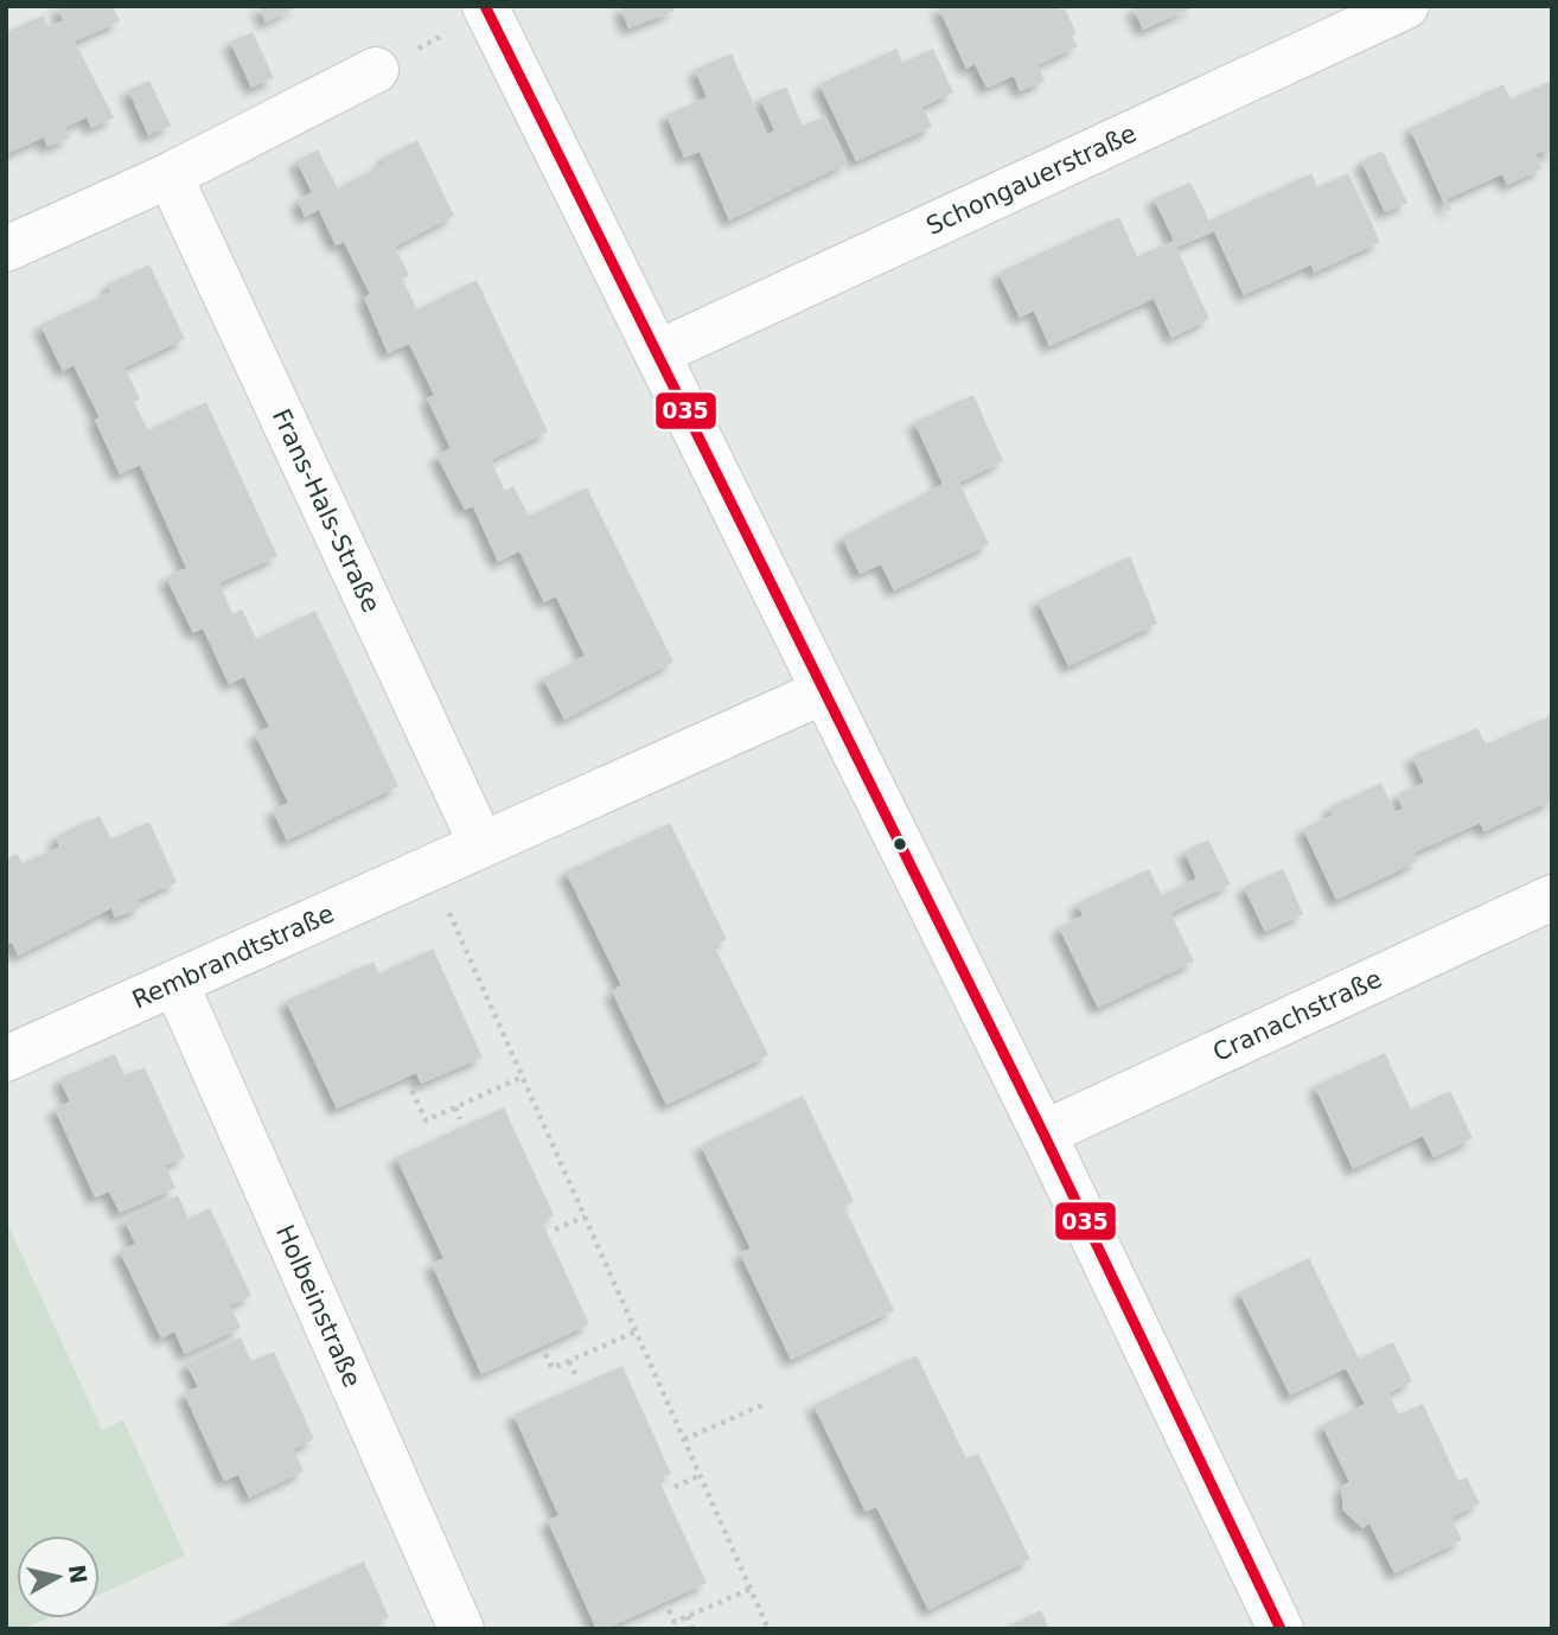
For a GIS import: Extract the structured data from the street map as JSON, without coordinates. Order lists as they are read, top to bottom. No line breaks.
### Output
{"streets":{"street":["Schongauerstraße","Frans-Hals-Straße","Rembrandtstraße","Cranachstraße","Holbeinstraße"]},"crossings":[["Frans-Hals-Straße","Rembrandtstraße"],["Rembrandtstraße","Holbeinstraße"]],"lines":["transit line 035"],"north":"right"}
